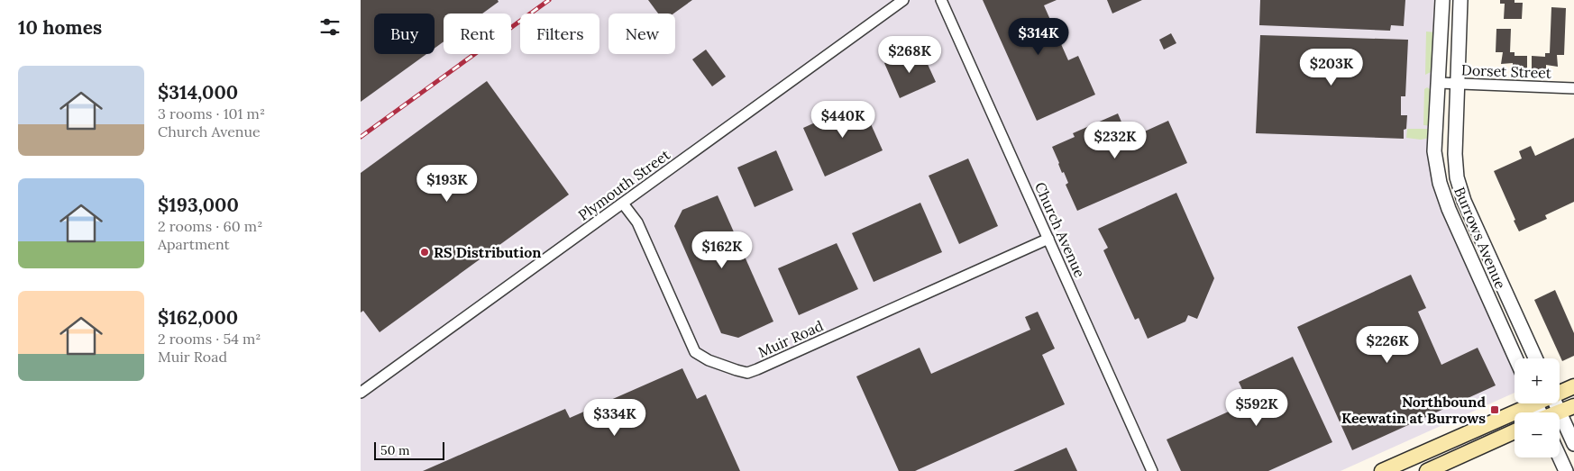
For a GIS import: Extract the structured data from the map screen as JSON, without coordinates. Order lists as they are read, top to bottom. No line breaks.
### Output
{"streets":{"street":["Dorset Street","Plymouth Street","Church Avenue","Burrows Avenue","Muir Road"]},"crossings":[["Dorset Street","Burrows Avenue"],["Plymouth Street","Muir Road"],["Church Avenue","Muir Road"]],"places":{"other":["RS Distribution"],"transit":["Northbound Keewatin at Burrows"]},"scale_bar":"50 m","page":{"heading":"10 homes","chip":["Buy","Rent","Filters","New"],"price":["$314K","$268K","$203K","$440K","$232K","$193K","$162K","$226K","$592K","$334K"],"list":[{"name":"$314,000","note":"3 rooms · 101 m² · Church Avenue"},{"name":"$193,000","note":"2 rooms · 60 m² · Apartment"},{"name":"$162,000","note":"2 rooms · 54 m² · Muir Road"}],"map_buttons":["+","−"],"scale":"50 m"}}
